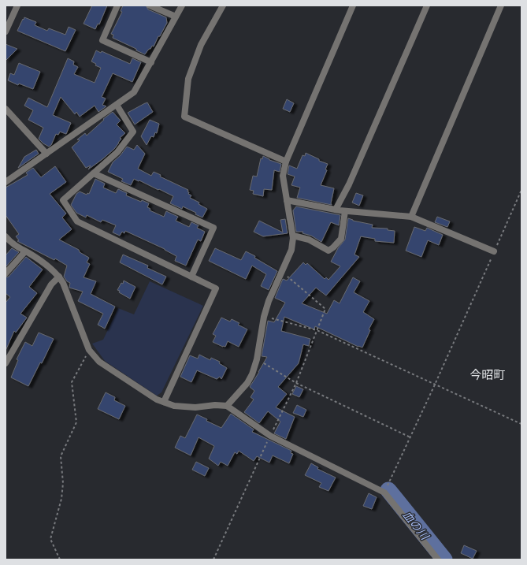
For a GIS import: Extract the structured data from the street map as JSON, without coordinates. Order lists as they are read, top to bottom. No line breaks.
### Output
{"districts":["今昭町"],"water":["血の川"]}
